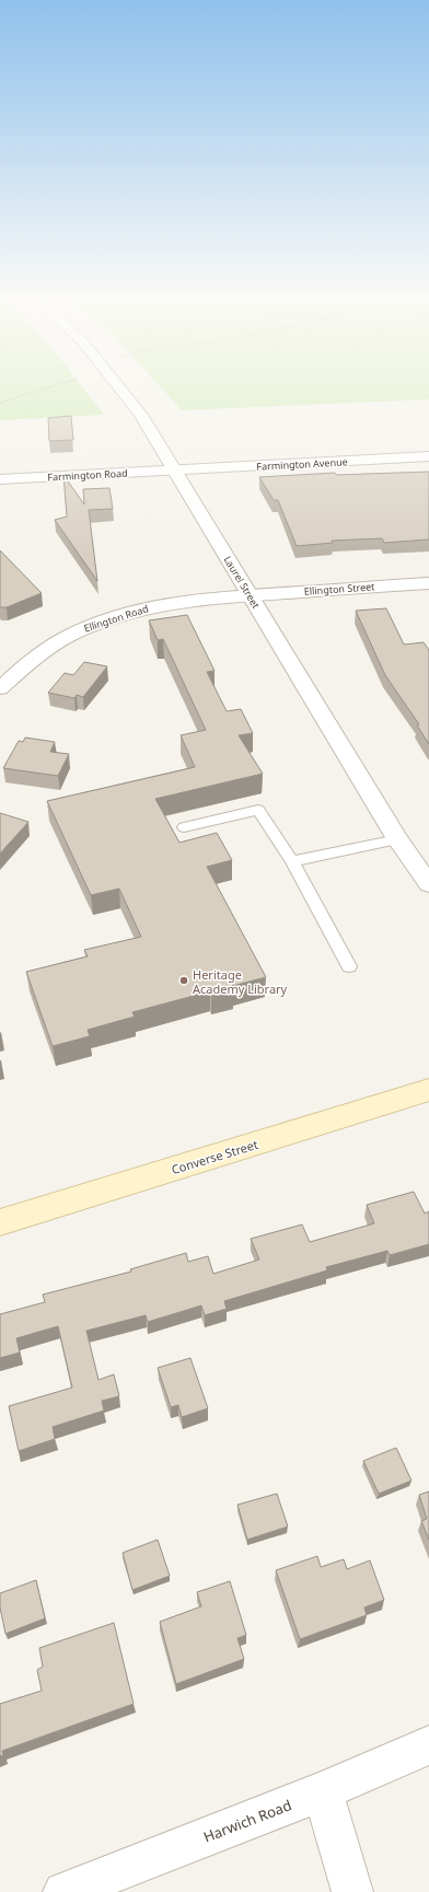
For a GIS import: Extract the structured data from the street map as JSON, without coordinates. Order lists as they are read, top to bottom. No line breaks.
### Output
{"streets":{"main road":["Converse Street"],"street":["Farmington Avenue","Farmington Road","Laurel Street","Ellington Street","Ellington Road","Harwich Road"]},"crossings":[["Farmington Avenue","Farmington Road"],["Farmington Avenue","Laurel Street"],["Farmington Road","Laurel Street"],["Laurel Street","Ellington Street"],["Laurel Street","Ellington Road"],["Ellington Street","Ellington Road"]],"places":["Heritage Academy Library"]}
